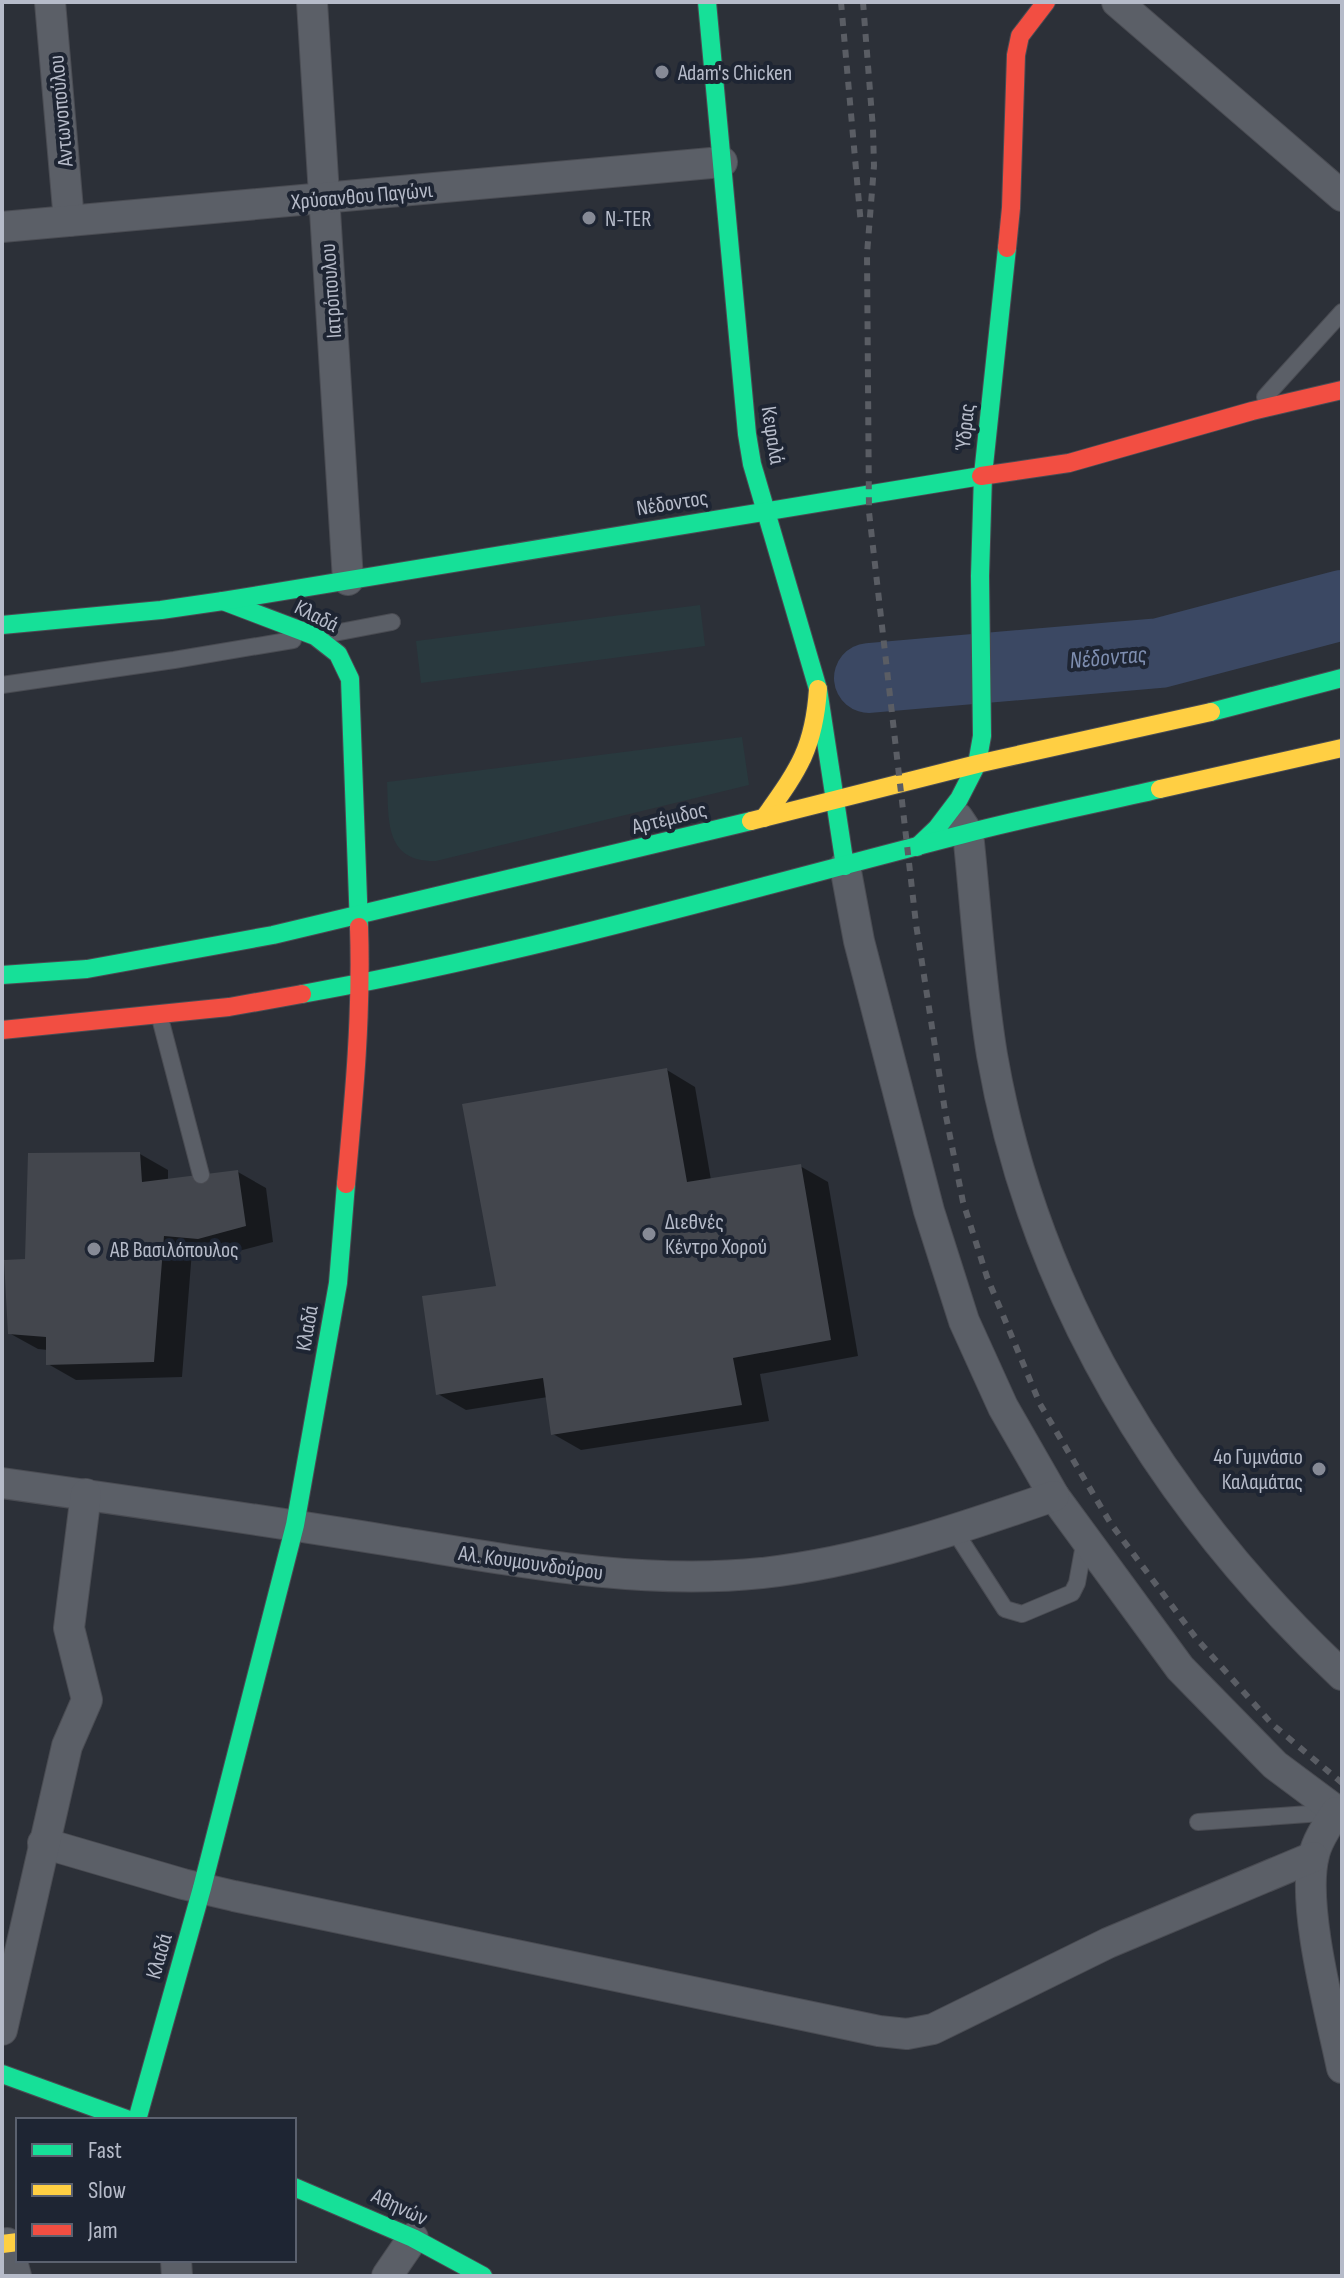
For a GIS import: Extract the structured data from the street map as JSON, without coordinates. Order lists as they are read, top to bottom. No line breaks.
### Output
{"streets":{"main road":["Ύδρας","Κεφαλά","Νέδοντος","Κλαδά","Αρτέμιδος","Αθηνών"],"street":["Αντωνοπούλου","Χρύσανθου Παγώνι","Ιατρόπουλου","Αλ. Κουμουνδούρου"]},"crossings":[["Αντωνοπούλου","Χρύσανθου Παγώνι"],["Χρύσανθου Παγώνι","Ιατρόπουλου"],["Χρύσανθου Παγώνι","Κεφαλά"],["Ιατρόπουλου","Νέδοντος"],["Ύδρας","Νέδοντος"],["Ύδρας","Αρτέμιδος"],["Κεφαλά","Νέδοντος"],["Κεφαλά","Αρτέμιδος"],["Νέδοντος","Κλαδά"],["Κλαδά","Αρτέμιδος"],["Κλαδά","Αλ. Κουμουνδούρου"]],"water":["Νέδoντας"],"places":["Adam's Chicken","N-TER","Διεθνές Κέντρο Χορού","ΑΒ Βασιλόπουλος","4ο Γυμνάσιο Καλαμάτας"],"legend":["Fast","Slow","Jam"]}
